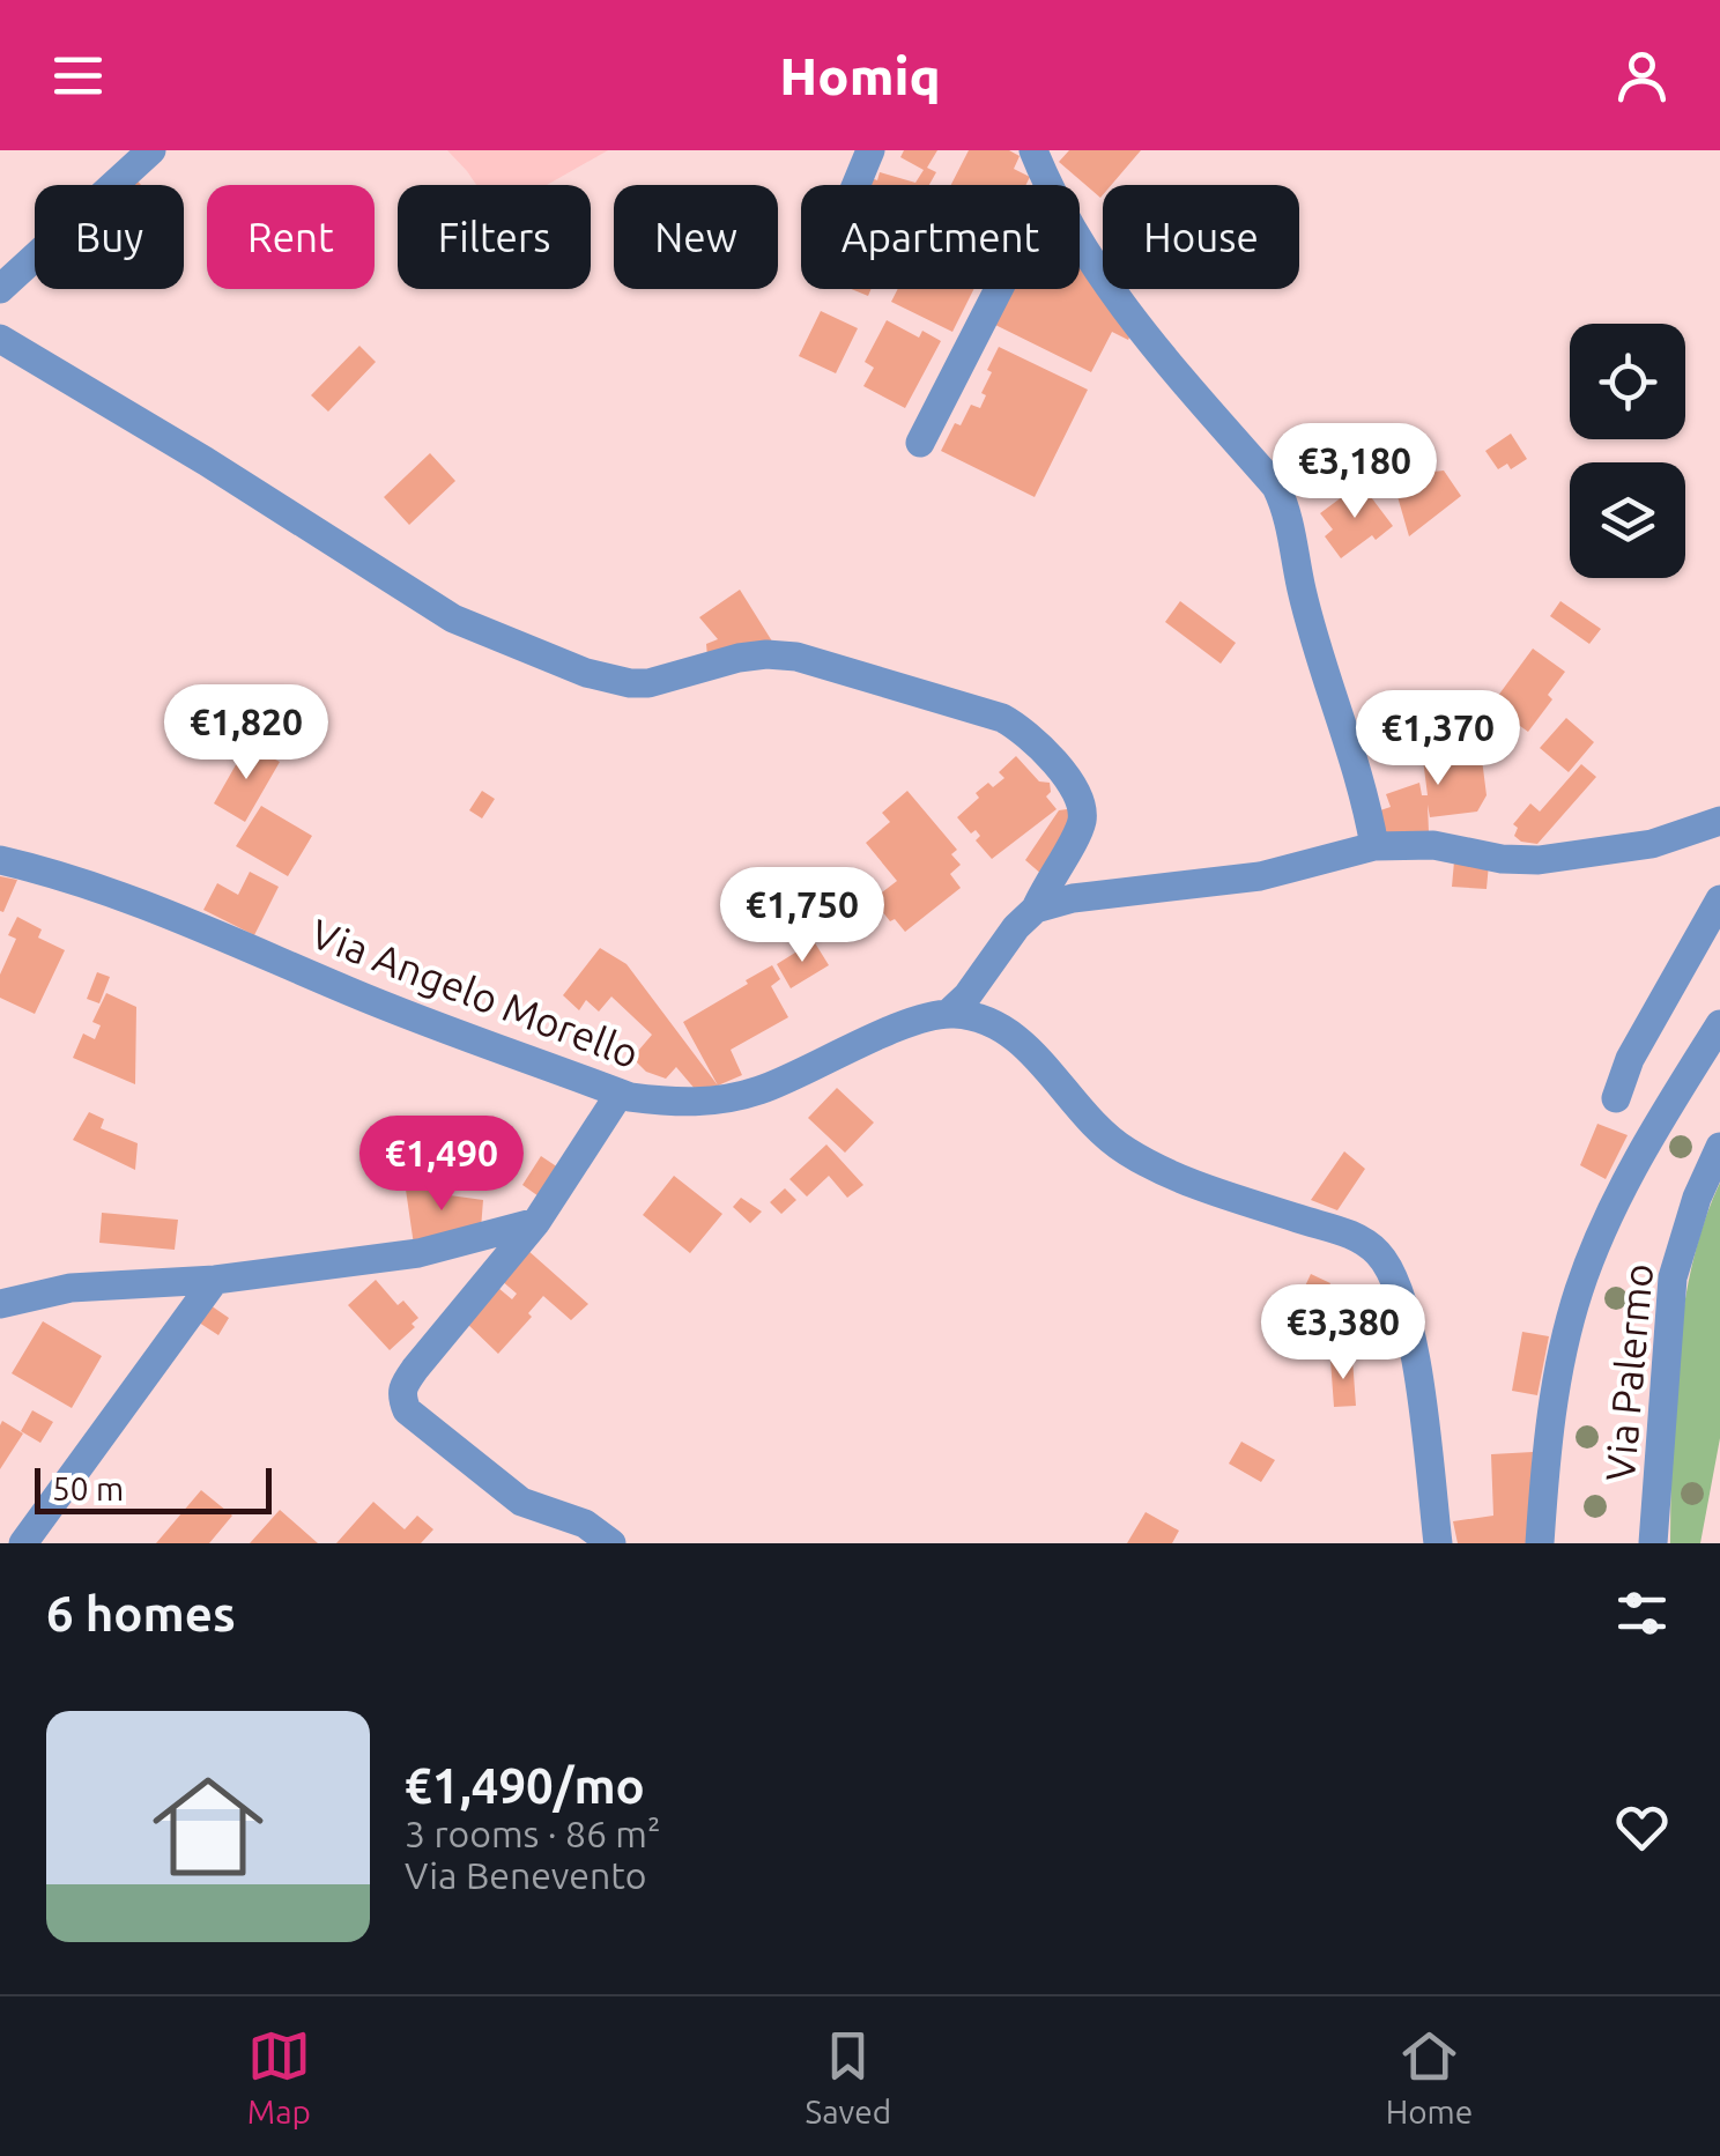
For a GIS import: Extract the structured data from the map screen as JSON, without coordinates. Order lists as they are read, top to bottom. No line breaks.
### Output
{"streets":{"street":["Via Angelo Morello","Via Palermo"]},"scale_bar":"50 m","page":{"header":"Homiq","chip":["Buy","Rent","Filters","New","Apartment","House"],"price":["€3,180","€1,820","€1,370","€1,750","€1,490","€3,380"],"scale":"50 m","heading":"6 homes","list":[{"name":"€1,490/mo","note":"3 rooms · 86 m² · Via Benevento"}],"tabs":["Map","Saved","Home"]}}
